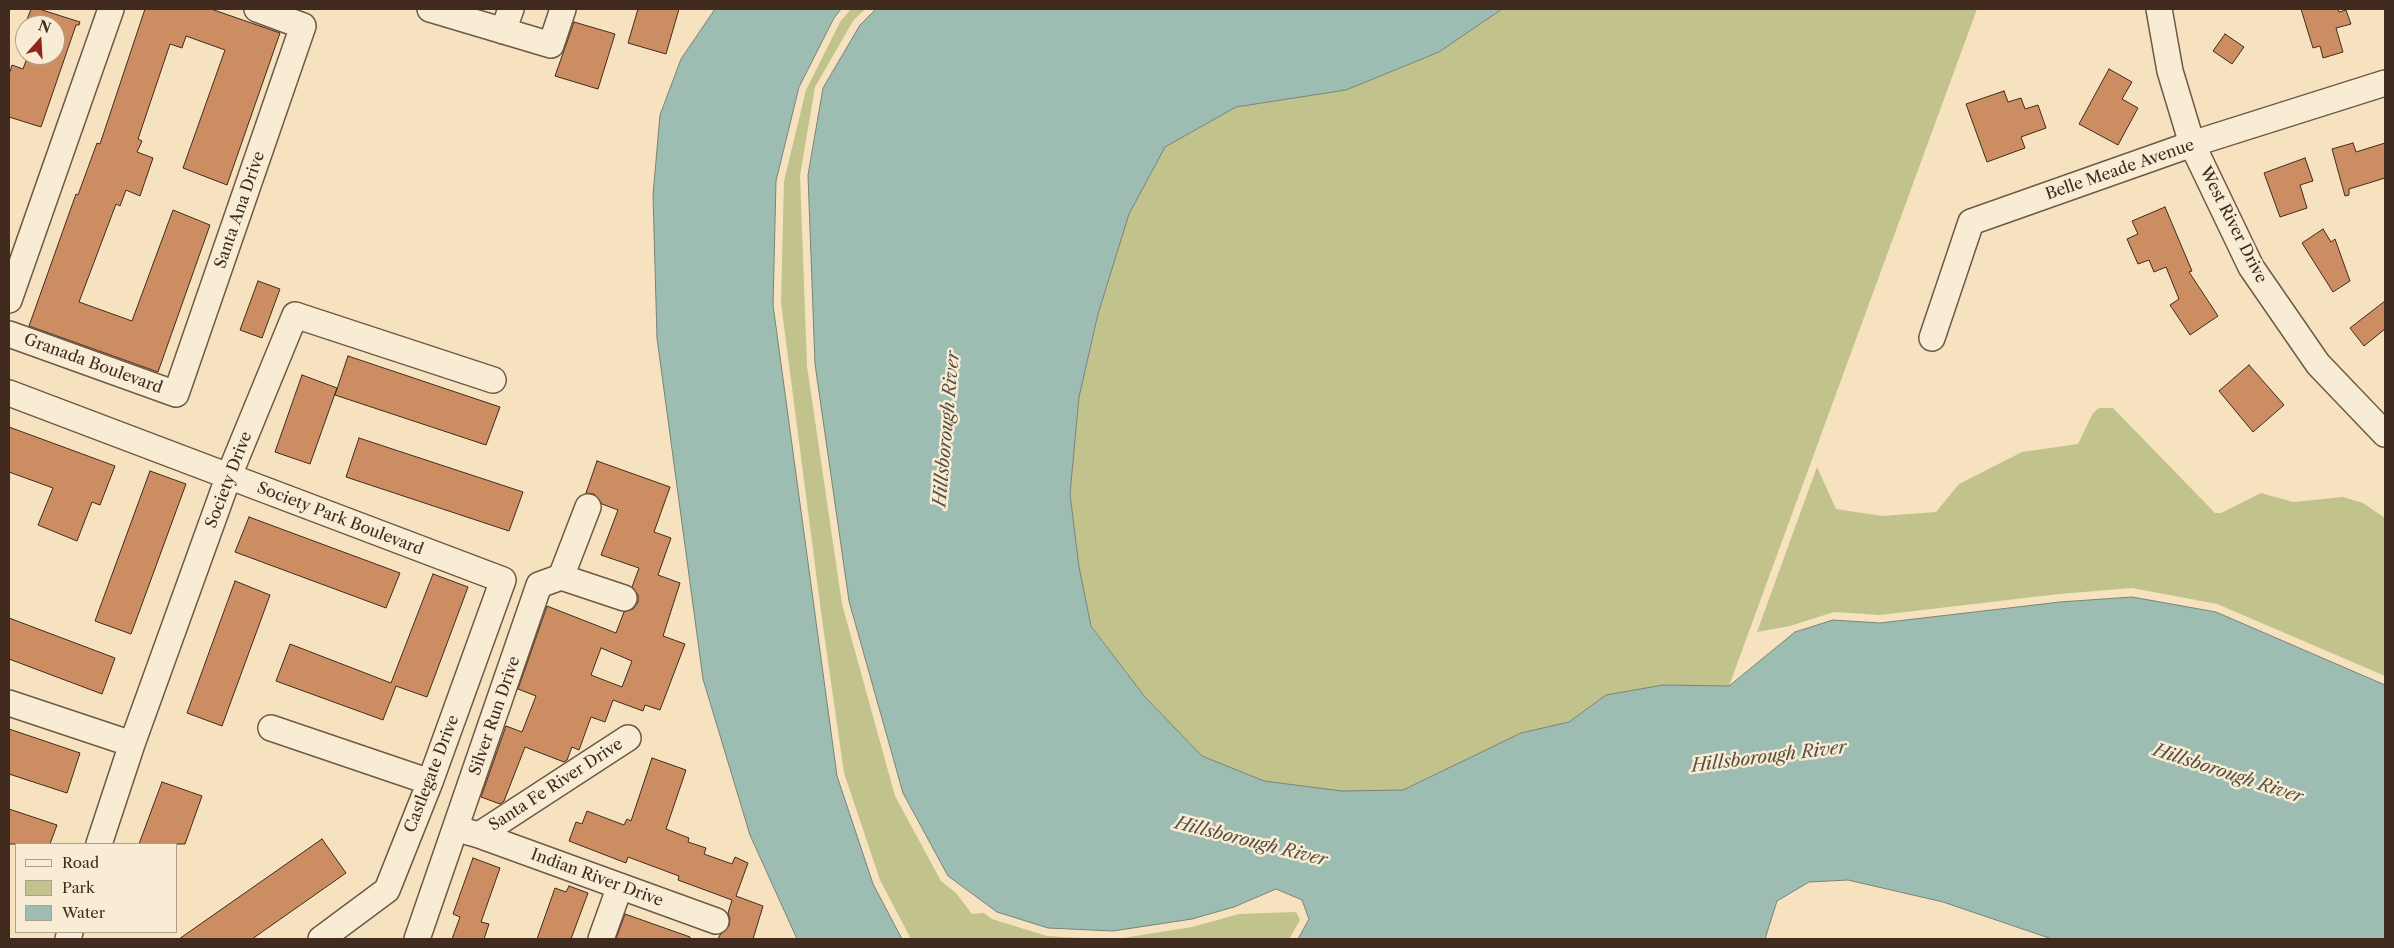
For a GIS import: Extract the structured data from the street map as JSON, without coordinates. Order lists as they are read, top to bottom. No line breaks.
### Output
{"streets":{"street":["Belle Meade Avenue","Santa Ana Drive","West River Drive","Granada Boulevard","Society Drive","Society Park Boulevard","Silver Run Drive","Castlegate Drive","Santa Fe River Drive","Indian River Drive"]},"crossings":[["Belle Meade Avenue","West River Drive"],["Santa Ana Drive","Granada Boulevard"],["Society Drive","Society Park Boulevard"],["Society Park Boulevard","Castlegate Drive"],["Silver Run Drive","Santa Fe River Drive"],["Silver Run Drive","Indian River Drive"],["Santa Fe River Drive","Indian River Drive"]],"water":["Hillsborough River"],"legend":["Road","Park","Water"],"north":"top"}
